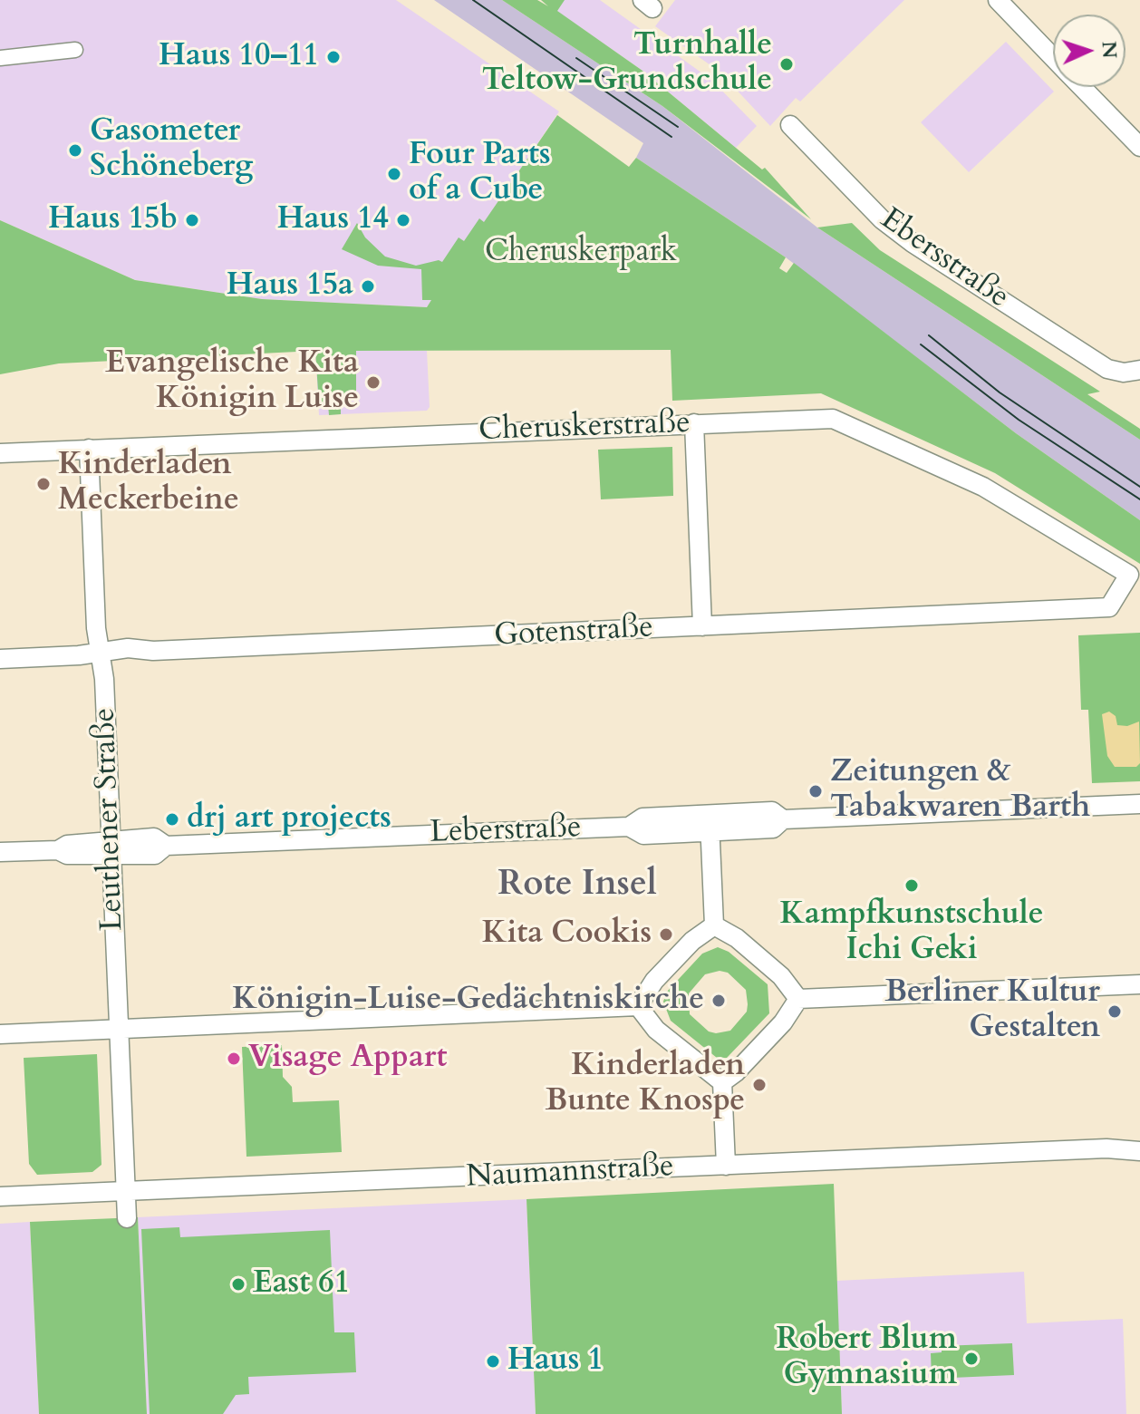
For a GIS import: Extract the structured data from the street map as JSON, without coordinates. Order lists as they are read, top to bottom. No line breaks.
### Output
{"streets":{"street":["Ebersstraße","Cheruskerstraße","Gotenstraße","Leuthener Straße","Leberstraße","Naumannstraße"]},"crossings":[["Cheruskerstraße","Gotenstraße"],["Cheruskerstraße","Leuthener Straße"],["Gotenstraße","Leuthener Straße"],["Leuthener Straße","Leberstraße"],["Leuthener Straße","Naumannstraße"]],"districts":["Rote Insel"],"parks":["Cheruskerpark"],"places":["Haus 10–11","Turnhalle Teltow-Grundschule","Gasometer Schöneberg","Four Parts of a Cube","Haus 15b","Haus 14","Haus 15a","Evangelische Kita Königin Luise","Kinderladen Meckerbeine","Zeitungen & Tabakwaren Barth","drj art projects","Kampfkunstschule Ichi Geki","Kita Cookis","Königin-Luise-Gedächtniskirche","Berliner Kultur Gestalten","Visage Appart","Kinderladen Bunte Knospe","East 61","Robert Blum Gymnasium","Haus 1"],"north":"right"}
